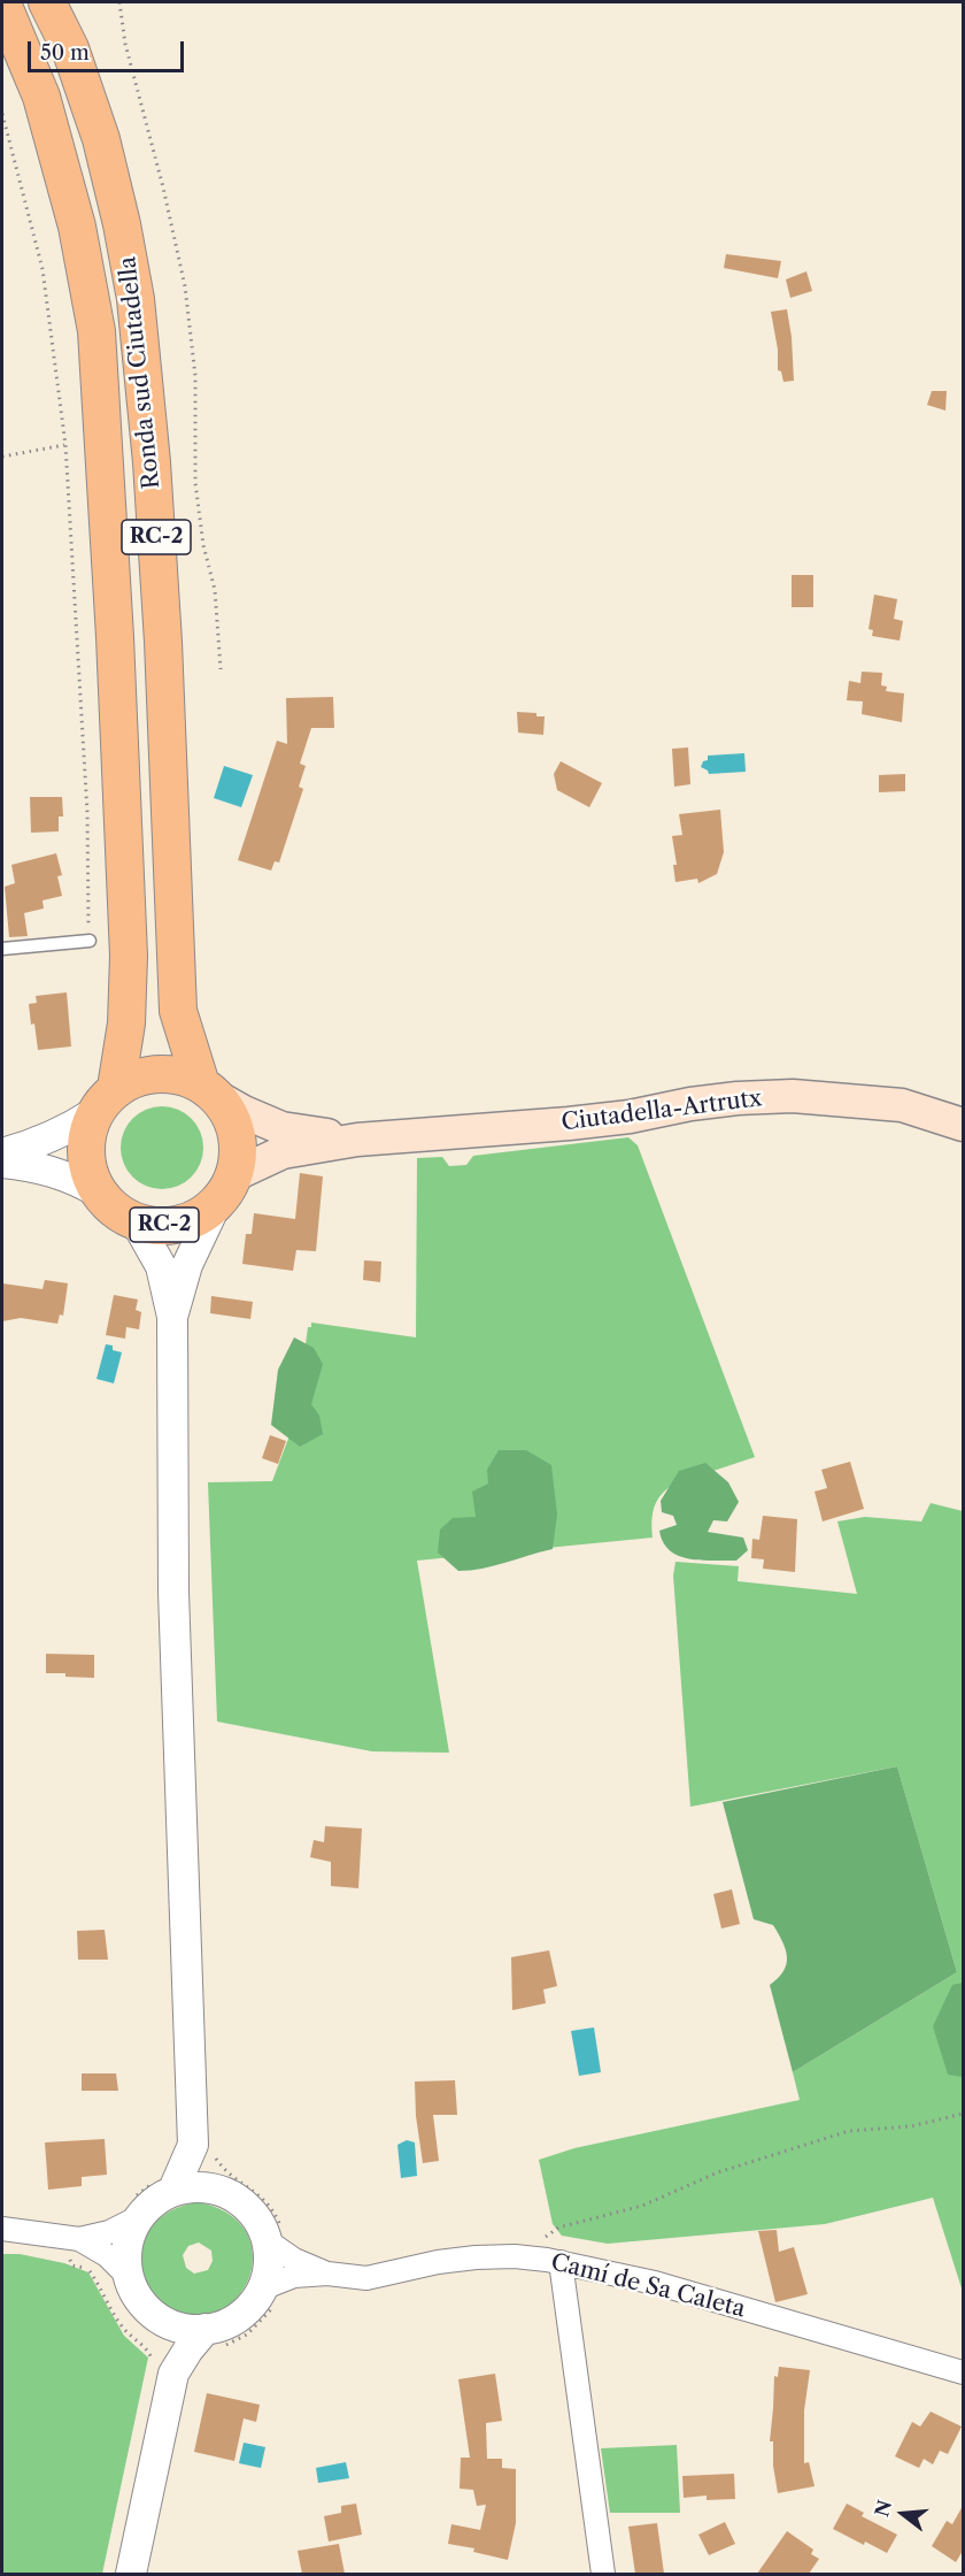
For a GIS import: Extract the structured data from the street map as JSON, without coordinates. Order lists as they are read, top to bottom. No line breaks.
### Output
{"streets":{"main road":["Ronda sud Ciutadella","RC-2","Ciutadella-Artrutx"],"street":["Camí de Sa Caleta"]},"crossings":[["Ronda sud Ciutadella","RC-2"],["Ronda sud Ciutadella","Ciutadella-Artrutx"],["RC-2","Ciutadella-Artrutx"]],"scale_bar":"50 m","north":"left"}
